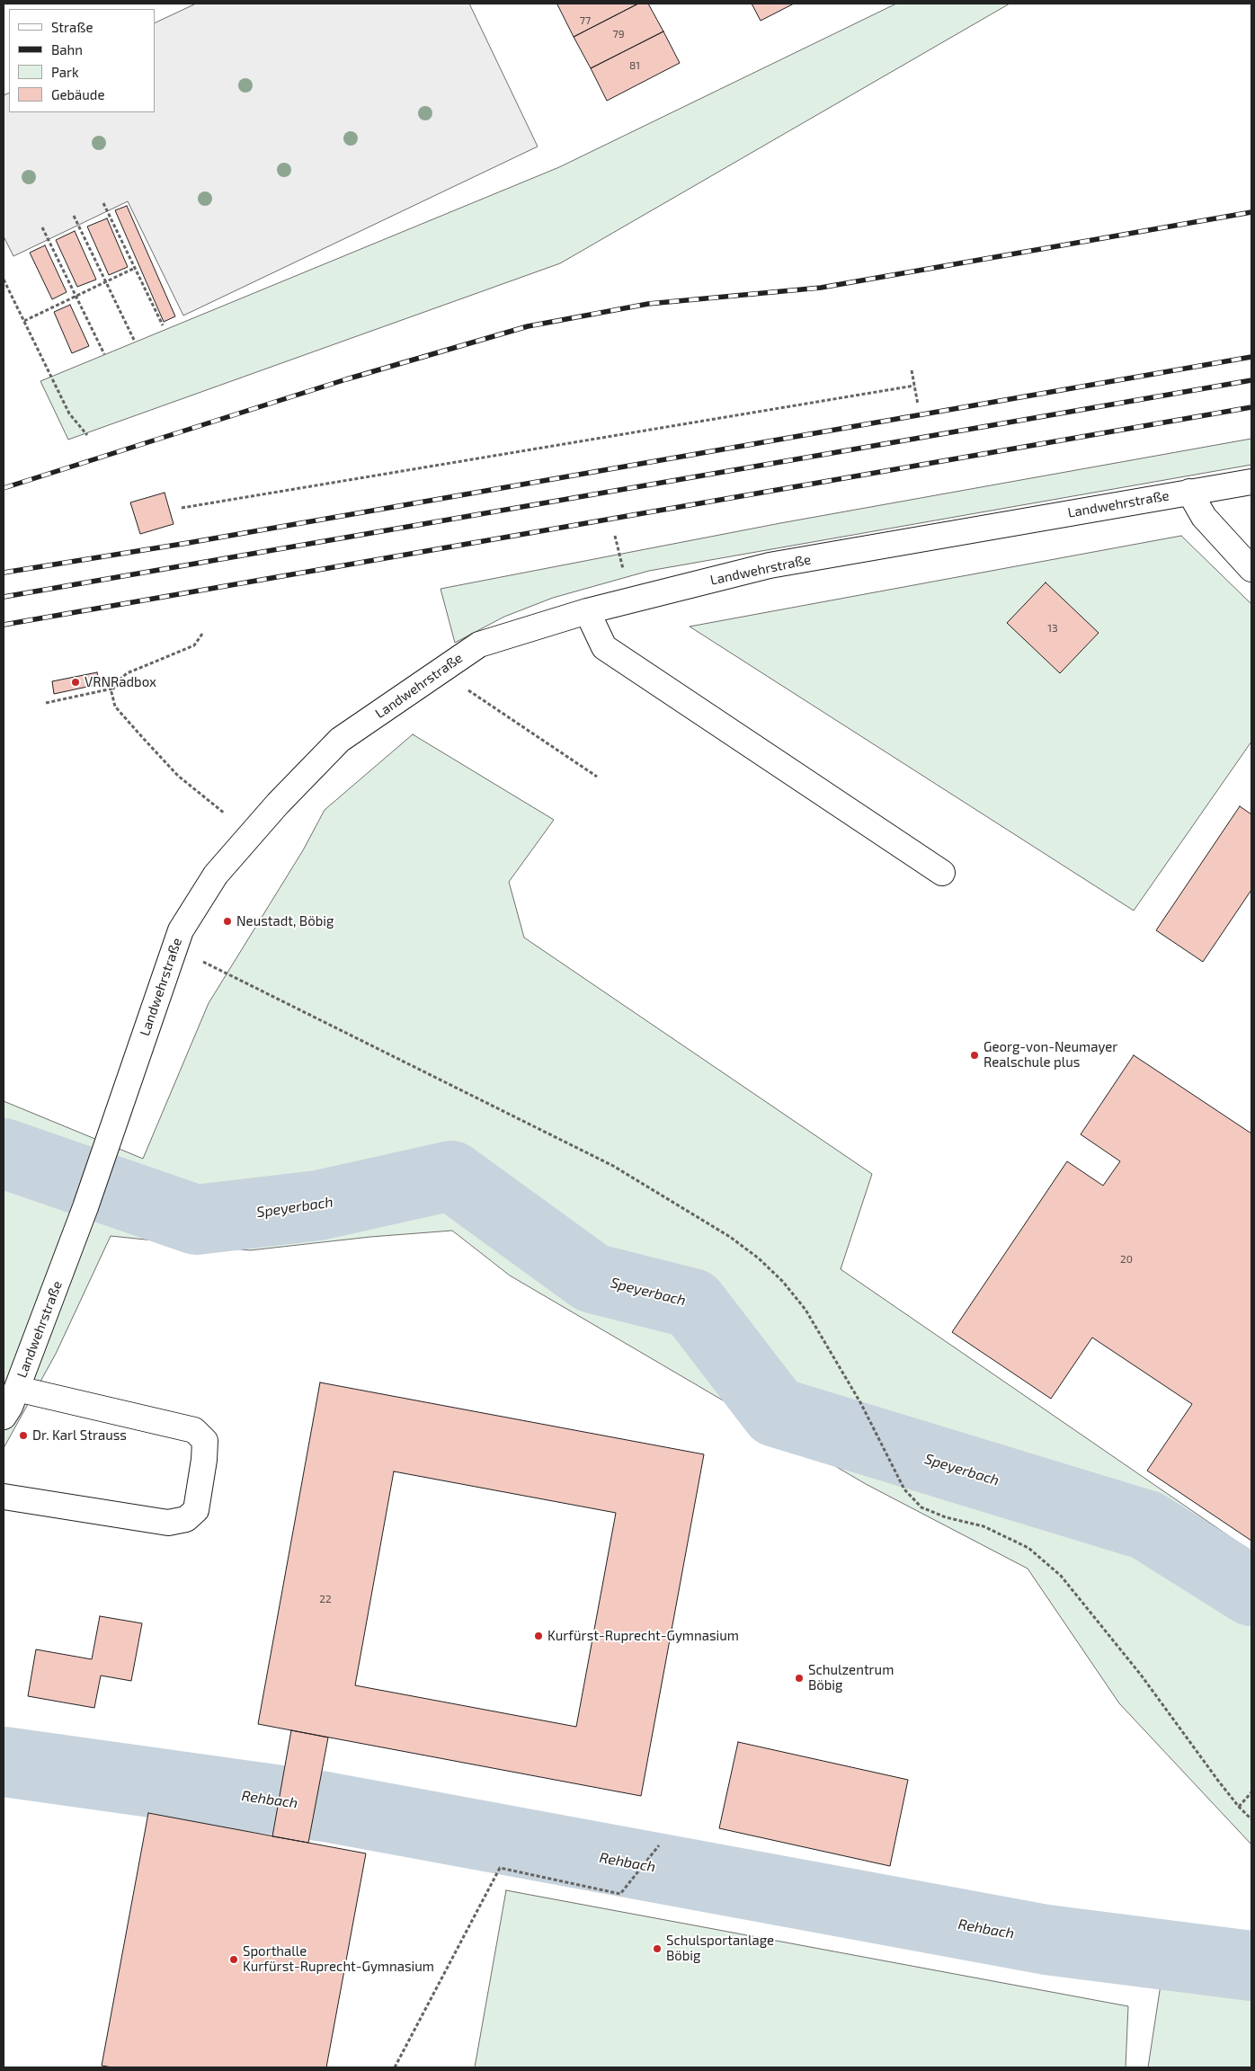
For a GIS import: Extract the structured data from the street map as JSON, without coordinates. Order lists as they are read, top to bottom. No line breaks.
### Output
{"streets":{"street":["Landwehrstraße"]},"water":["Speyerbach","Rehbach"],"places":["VRNRadbox","Neustadt, Böbig","Georg-von-Neumayer Realschule plus","Dr. Karl Strauss","Kurfürst-Ruprecht-Gymnasium","Schulzentrum Böbig","Schulsportanlage Böbig","Sporthalle Kurfürst-Ruprecht-Gymnasium"],"house_numbers":["77","79","81","13","20","22"],"legend":["Straße","Bahn","Park","Gebäude"]}
